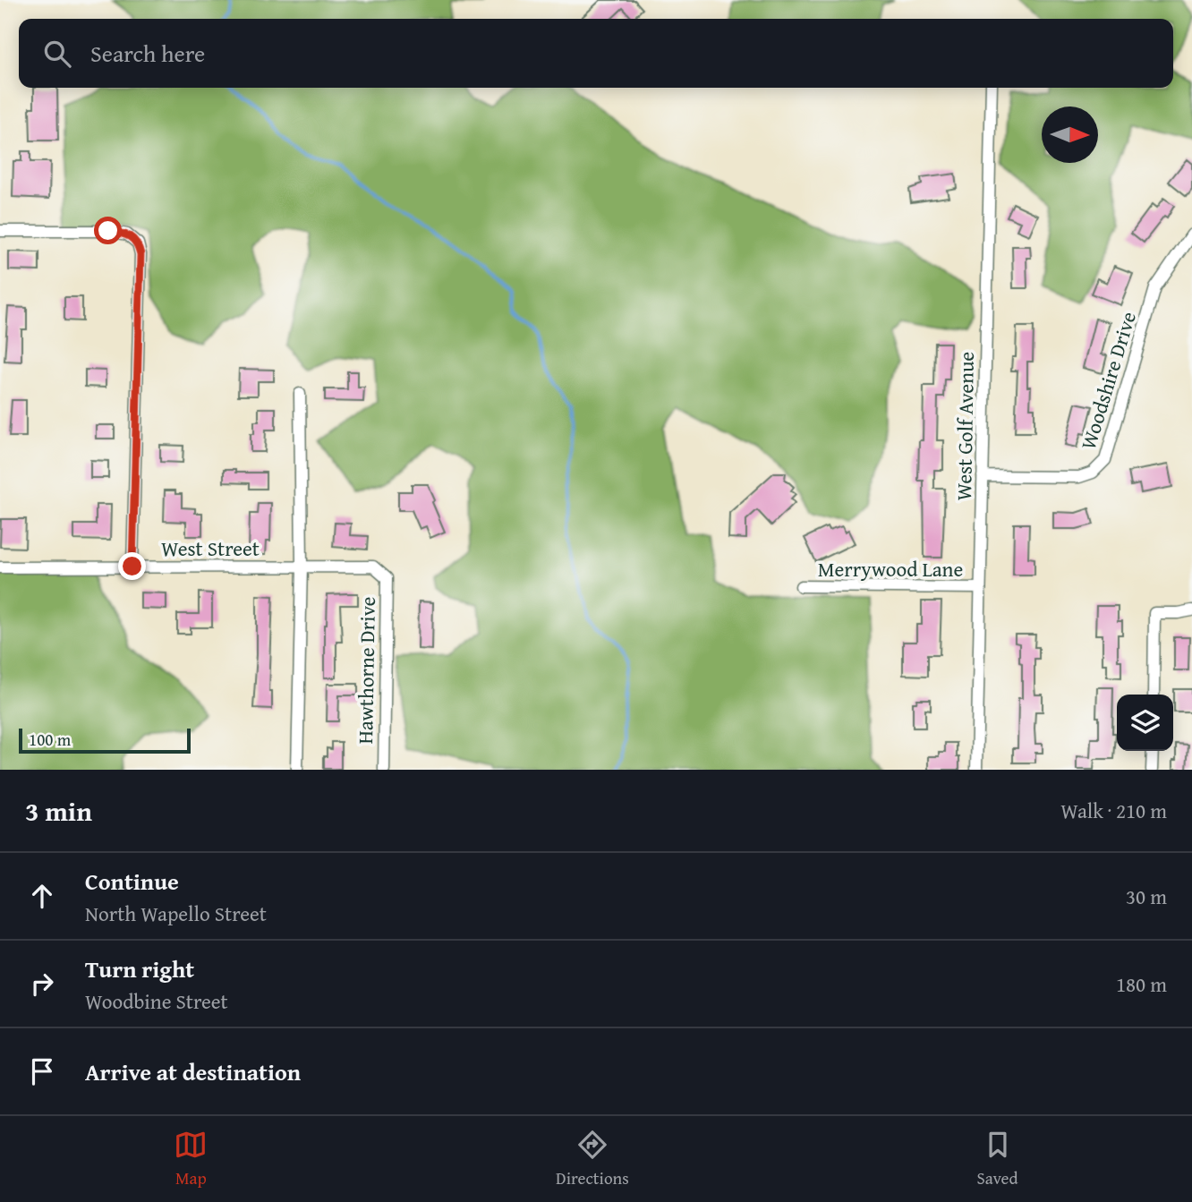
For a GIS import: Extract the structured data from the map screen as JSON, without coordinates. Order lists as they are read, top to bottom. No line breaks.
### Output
{"streets":{"street":["Woodshire Drive","West Golf Avenue","West Street","Merrywood Lane","Hawthorne Drive"]},"crossings":[["Woodshire Drive","West Golf Avenue"],["West Golf Avenue","Merrywood Lane"],["West Street","Hawthorne Drive"]],"scale_bar":"100 m","north":"right","page":{"search":"Search here","scale":"100 m","heading":["3 min","Walk · 210 m"],"list":[["Continue","North Wapello Street","30 m"],["Turn right","Woodbine Street","180 m"],"Arrive at destination"],"nav":["Map","Directions","Saved"]}}
